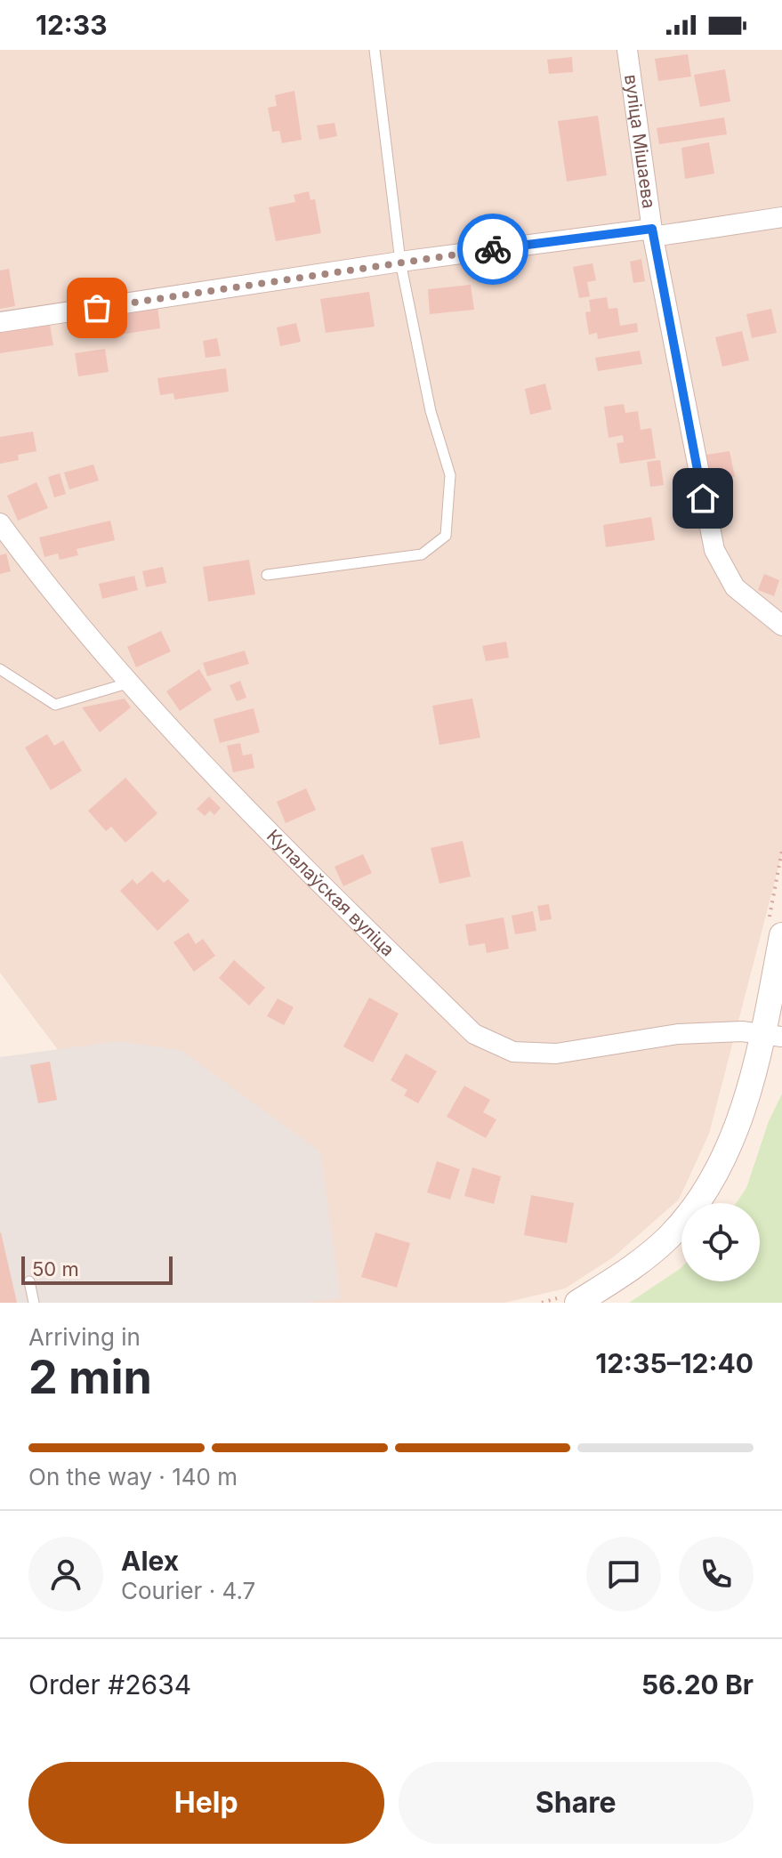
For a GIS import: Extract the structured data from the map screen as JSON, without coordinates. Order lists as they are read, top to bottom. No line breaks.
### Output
{"streets":{"street":["вуліца Мішаева","Купалаўская вуліца"]},"scale_bar":"50 m","page":{"status":"12:33","scale":"50 m","heading":["2 min","Arriving in","12:35–12:40"],"panel":["Alex","Courier · 4.7","Order #2634","56.20 Br"],"bar":"On the way · 140 m","buttons":["Help","Share"]}}
